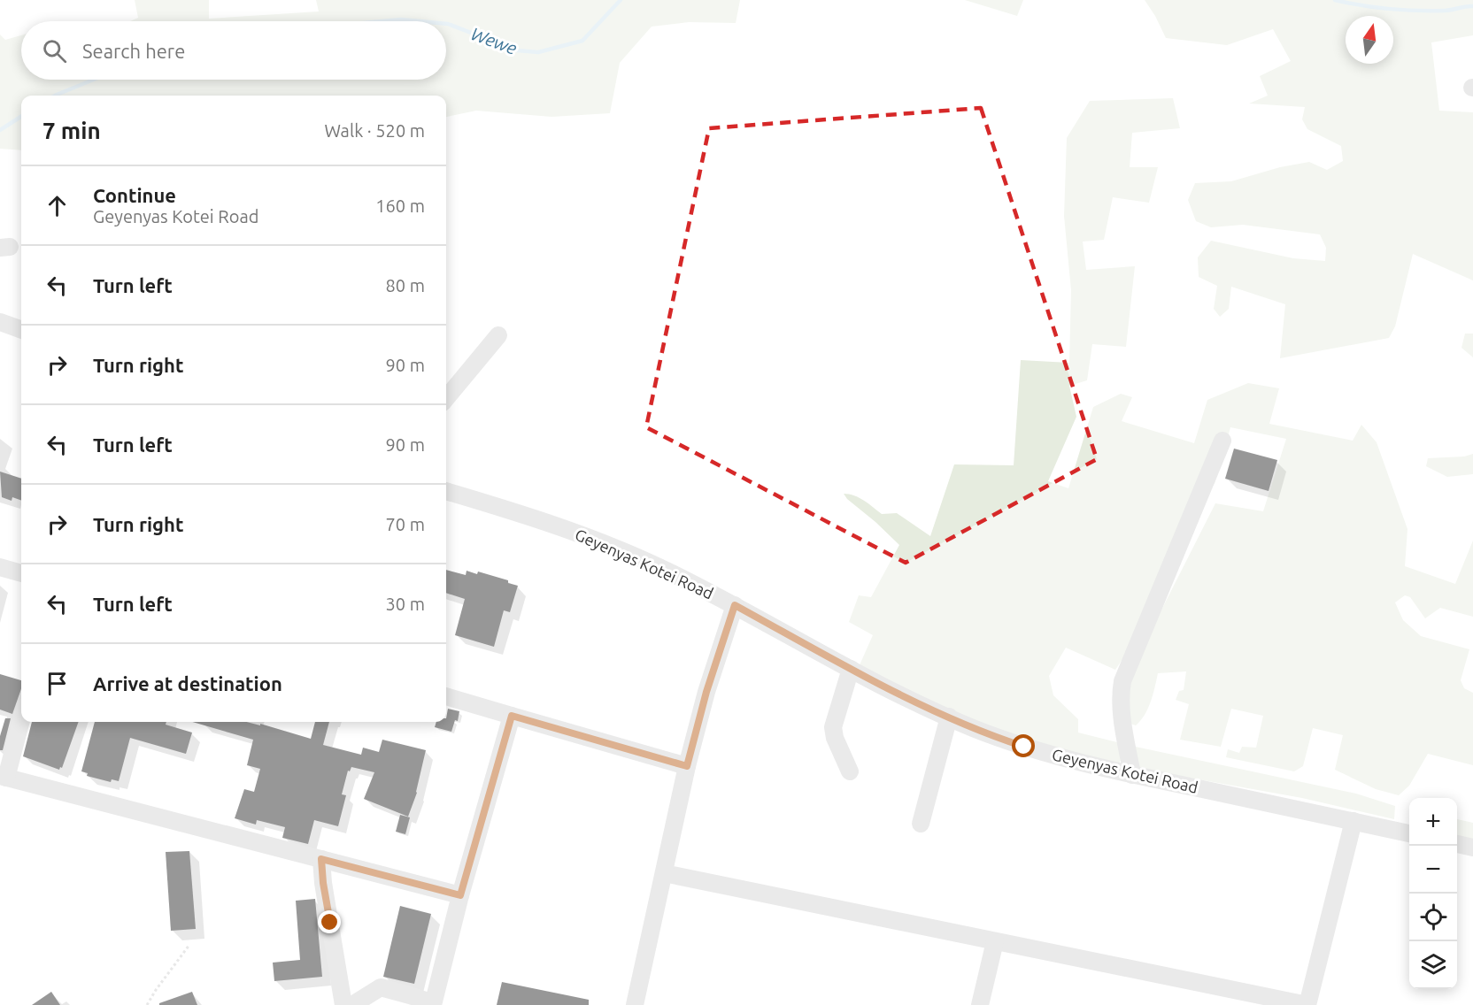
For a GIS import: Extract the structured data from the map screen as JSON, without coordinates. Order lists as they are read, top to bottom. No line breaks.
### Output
{"streets":{"street":["Geyenyas Kotei Road"]},"water":["Wewe"],"north":"top","page":{"search":"Search here","heading":["7 min","Walk · 520 m"],"list":[["Continue","Geyenyas Kotei Road","160 m"],["Turn left","80 m"],["Turn right","90 m"],["Turn left","90 m"],["Turn right","70 m"],["Turn left","30 m"],"Arrive at destination"],"map_buttons":["+","−"]}}
